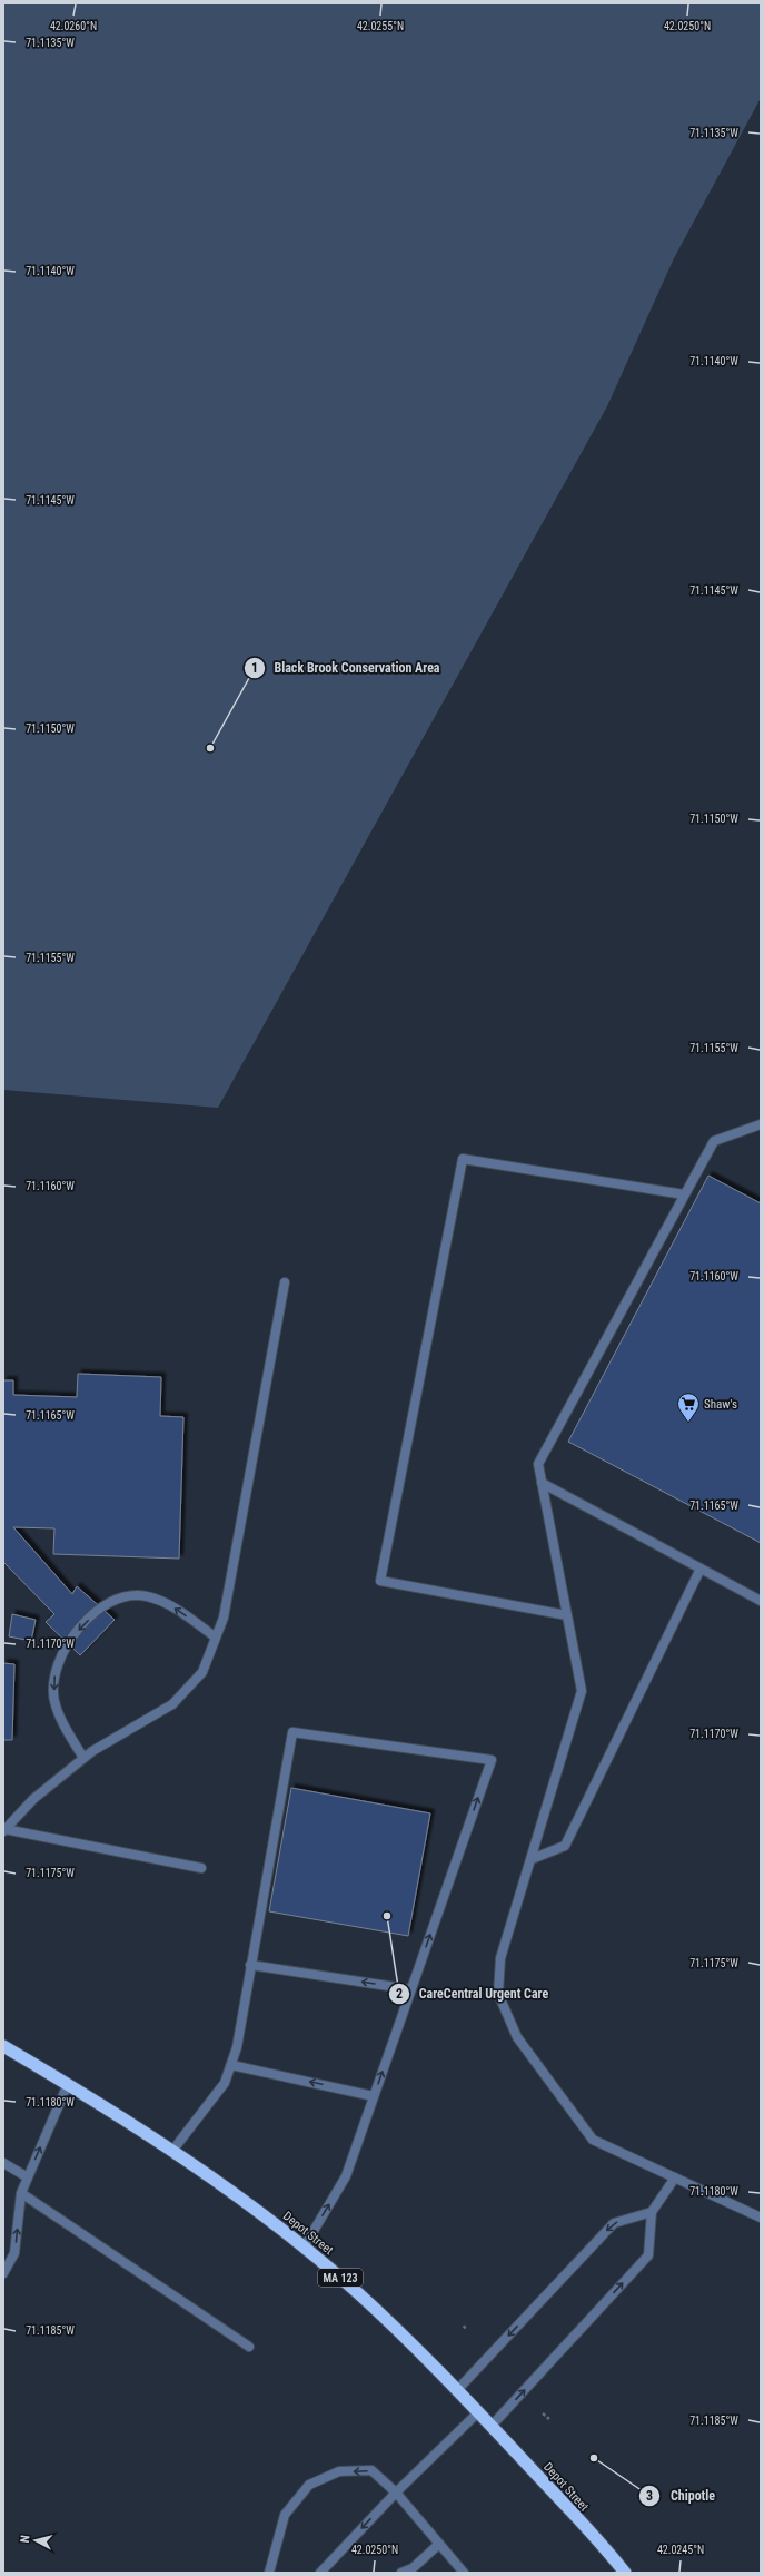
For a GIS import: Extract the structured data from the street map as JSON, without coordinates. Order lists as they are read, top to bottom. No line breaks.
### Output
{"streets":{"highway":["Depot Street","MA 123"]},"places":{"other":["Black Brook Conservation Area","CareCentral Urgent Care","Chipotle"],"supermarket":["Shaw's"]},"north":"left","coordinates":["42.0260°N","42.0255°N","42.0250°N","71.1135°W","71.1140°W","71.1145°W","71.1150°W","71.1155°W","71.1160°W","71.1165°W","71.1170°W","71.1175°W","71.1180°W","71.1185°W","42.0245°N"]}
